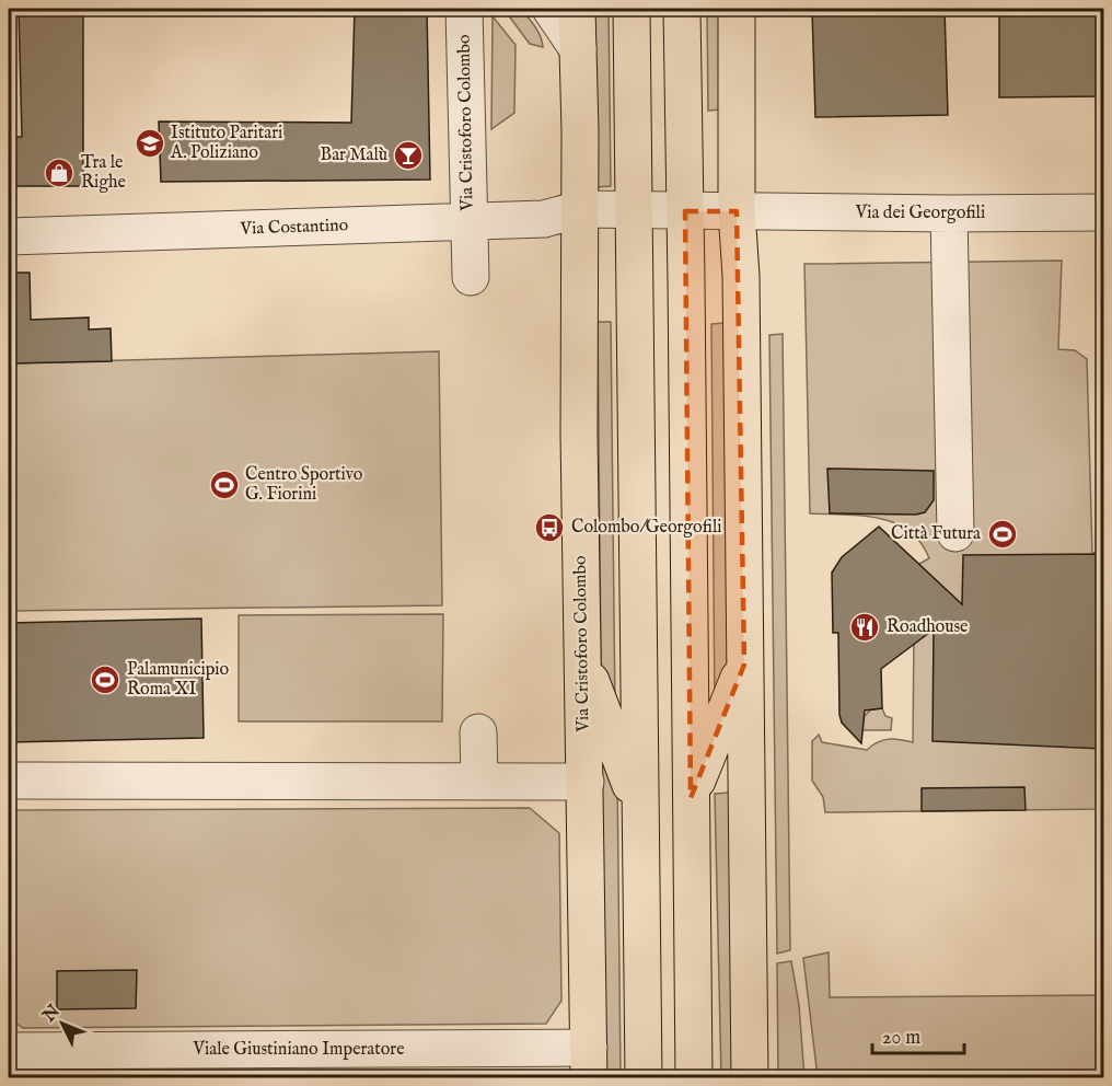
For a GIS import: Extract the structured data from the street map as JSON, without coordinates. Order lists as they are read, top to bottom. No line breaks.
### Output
{"streets":{"main road":["Via Cristoforo Colombo"],"street":["Via dei Georgofili","Via Costantino","Viale Giustiniano Imperatore"]},"crossings":[["Via Cristoforo Colombo","Via Costantino"],["Via Cristoforo Colombo","Viale Giustiniano Imperatore"]],"places":{"school or university":["Istituto Paritari A. Poliziano"],"bar":["Bar Malù"],"shop":["Tra le Righe"],"sports":["Centro Sportivo G. Fiorini","Città Futura","Palamunicipio Roma XI"],"bus stop":["Colombo/Georgofili"],"restaurant":["Roadhouse"]},"scale_bar":"20 m","north":"top left"}
